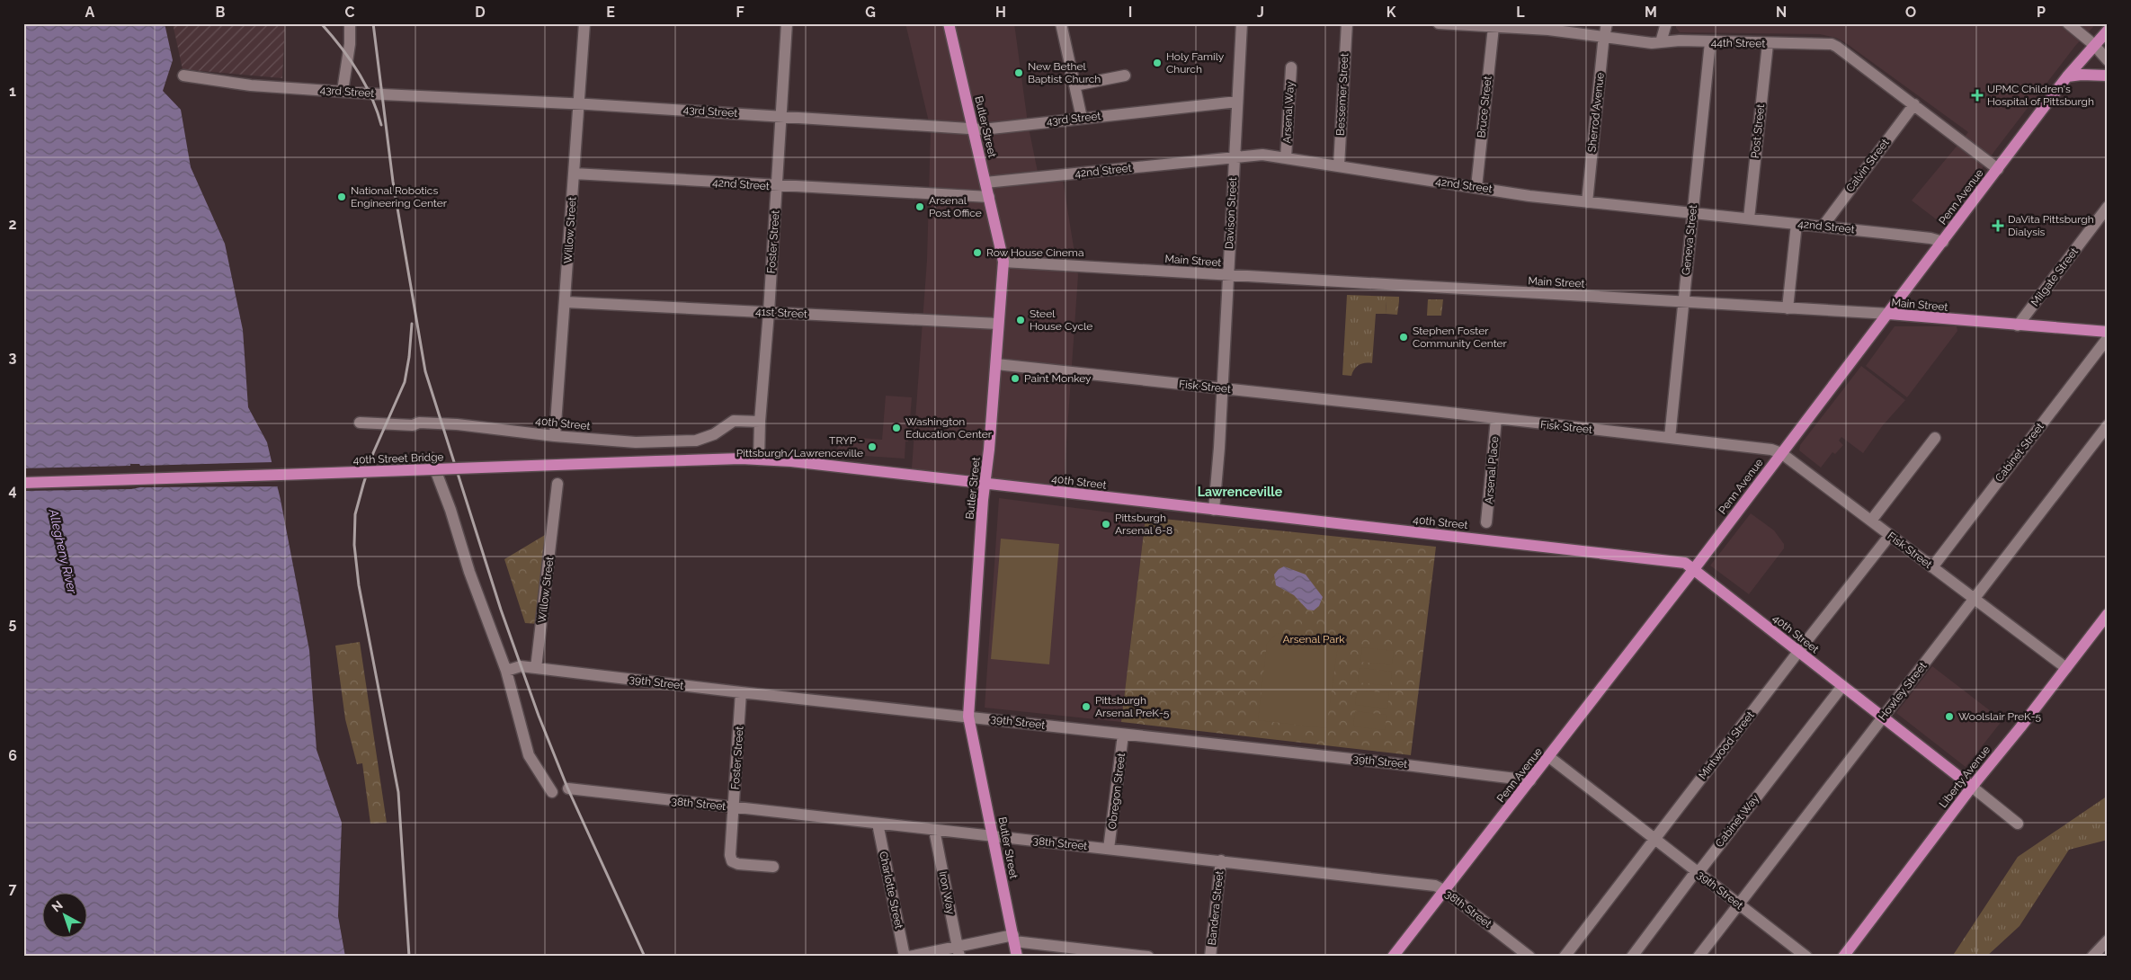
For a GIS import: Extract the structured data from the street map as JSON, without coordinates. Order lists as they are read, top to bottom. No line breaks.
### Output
{"streets":{"main road":["Butler Street","Penn Avenue","Main Street","40th Street","40th Street Bridge","Liberty Avenue"],"street":["44th Street","43rd Street","Bessemer Street","Bruce Street","Arsenal Way","Sherrod Avenue","Post Street","Calvin Street","42nd Street","Davison Street","Willow Street","Geneva Street","Foster Street","Milgate Street","41st Street","Fisk Street","Cabinet Street","Arsenal Place","39th Street","Howley Street","Mintwood Street","Obregon Street","38th Street","Cabinet Way","Charlotte Street","Iron Way","Bandera Street"]},"crossings":[["44th Street","Bruce Street"],["44th Street","Sherrod Avenue"],["44th Street","Post Street"],["44th Street","Calvin Street"],["44th Street","Penn Avenue"],["44th Street","Geneva Street"],["43rd Street","Butler Street"],["43rd Street","Davison Street"],["43rd Street","Willow Street"],["43rd Street","Foster Street"],["Bessemer Street","42nd Street"],["Bruce Street","42nd Street"],["Arsenal Way","42nd Street"],["Sherrod Avenue","42nd Street"],["Butler Street","42nd Street"],["Butler Street","Main Street"],["Butler Street","41st Street"],["Butler Street","Fisk Street"],["Butler Street","40th Street"],["Butler Street","39th Street"],["Butler Street","38th Street"],["Post Street","42nd Street"],["Calvin Street","42nd Street"],["42nd Street","Penn Avenue"],["42nd Street","Davison Street"],["42nd Street","Willow Street"],["42nd Street","Geneva Street"],["42nd Street","Foster Street"],["Penn Avenue","Main Street"],["Penn Avenue","Fisk Street"],["Penn Avenue","40th Street"],["Penn Avenue","39th Street"],["Penn Avenue","38th Street"],["Davison Street","Main Street"],["Davison Street","Fisk Street"],["Davison Street","40th Street"],["Willow Street","41st Street"],["Willow Street","40th Street"],["Willow Street","39th Street"],["Geneva Street","Main Street"],["Geneva Street","Fisk Street"],["Foster Street","41st Street"],["Foster Street","40th Street"],["Foster Street","40th Street Bridge"],["Foster Street","39th Street"],["Foster Street","38th Street"],["Main Street","Milgate Street"],["Fisk Street","Cabinet Street"],["Fisk Street","Arsenal Place"],["Fisk Street","Howley Street"],["Fisk Street","Mintwood Street"],["Fisk Street","Liberty Avenue"],["40th Street","40th Street Bridge"],["40th Street","Howley Street"],["40th Street","Mintwood Street"],["40th Street","Liberty Avenue"],["40th Street","Cabinet Way"],["39th Street","Howley Street"],["39th Street","Mintwood Street"],["39th Street","Obregon Street"],["39th Street","Cabinet Way"],["Obregon Street","38th Street"],["38th Street","Charlotte Street"],["38th Street","Iron Way"],["38th Street","Bandera Street"]],"districts":["Lawrenceville"],"water":["Allegheny River"],"parks":["Arsenal Park"],"places":{"other":["Holy Family Church","New Bethel Baptist Church","National Robotics Engineering Center","Arsenal Post Office","Row House Cinema","Steel House Cycle","Stephen Foster Community Center","Paint Monkey","Washington Education Center","TRYP - Pittsburgh/Lawrenceville","Pittsburgh Arsenal 6-8","Pittsburgh Arsenal PreK-5","Woolslair PreK-5"],"health":["UPMC Children's Hospital of Pittsburgh","DaVita Pittsburgh Dialysis"]},"north":"top left","grid":{"columns":["A","B","C","D","E","F","G","H","I","J","K","L","M","N","O","P"],"rows":["1","2","3","4","5","6","7"]}}
